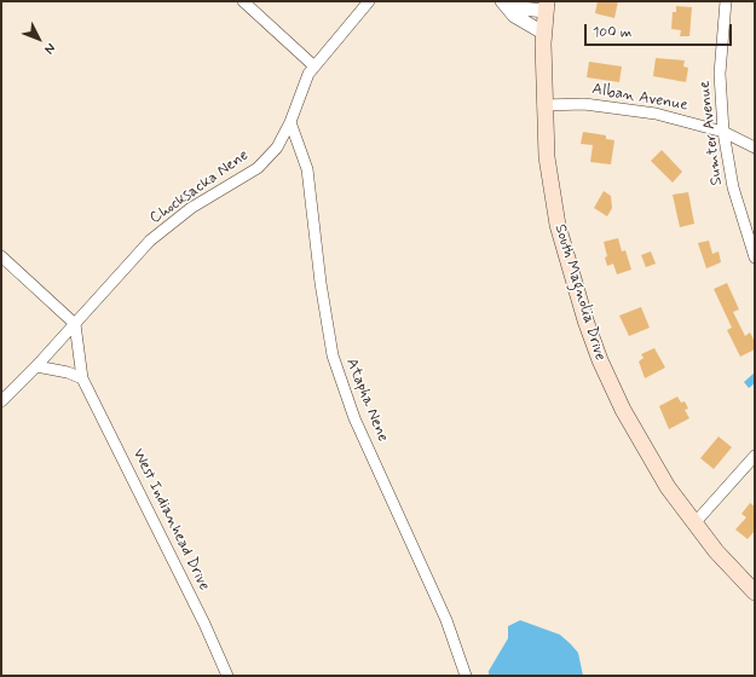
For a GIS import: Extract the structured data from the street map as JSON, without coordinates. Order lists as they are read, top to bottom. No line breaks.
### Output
{"streets":{"main road":["South Magnolia Drive"],"street":["Alban Avenue","Sumter Avenue","Chocksacka Nene","Atapha Nene","West Indianhead Drive"]},"crossings":[["Alban Avenue","Sumter Avenue"],["Alban Avenue","South Magnolia Drive"],["Chocksacka Nene","Atapha Nene"],["Chocksacka Nene","West Indianhead Drive"]],"scale_bar":"100 m","north":"bottom right"}
